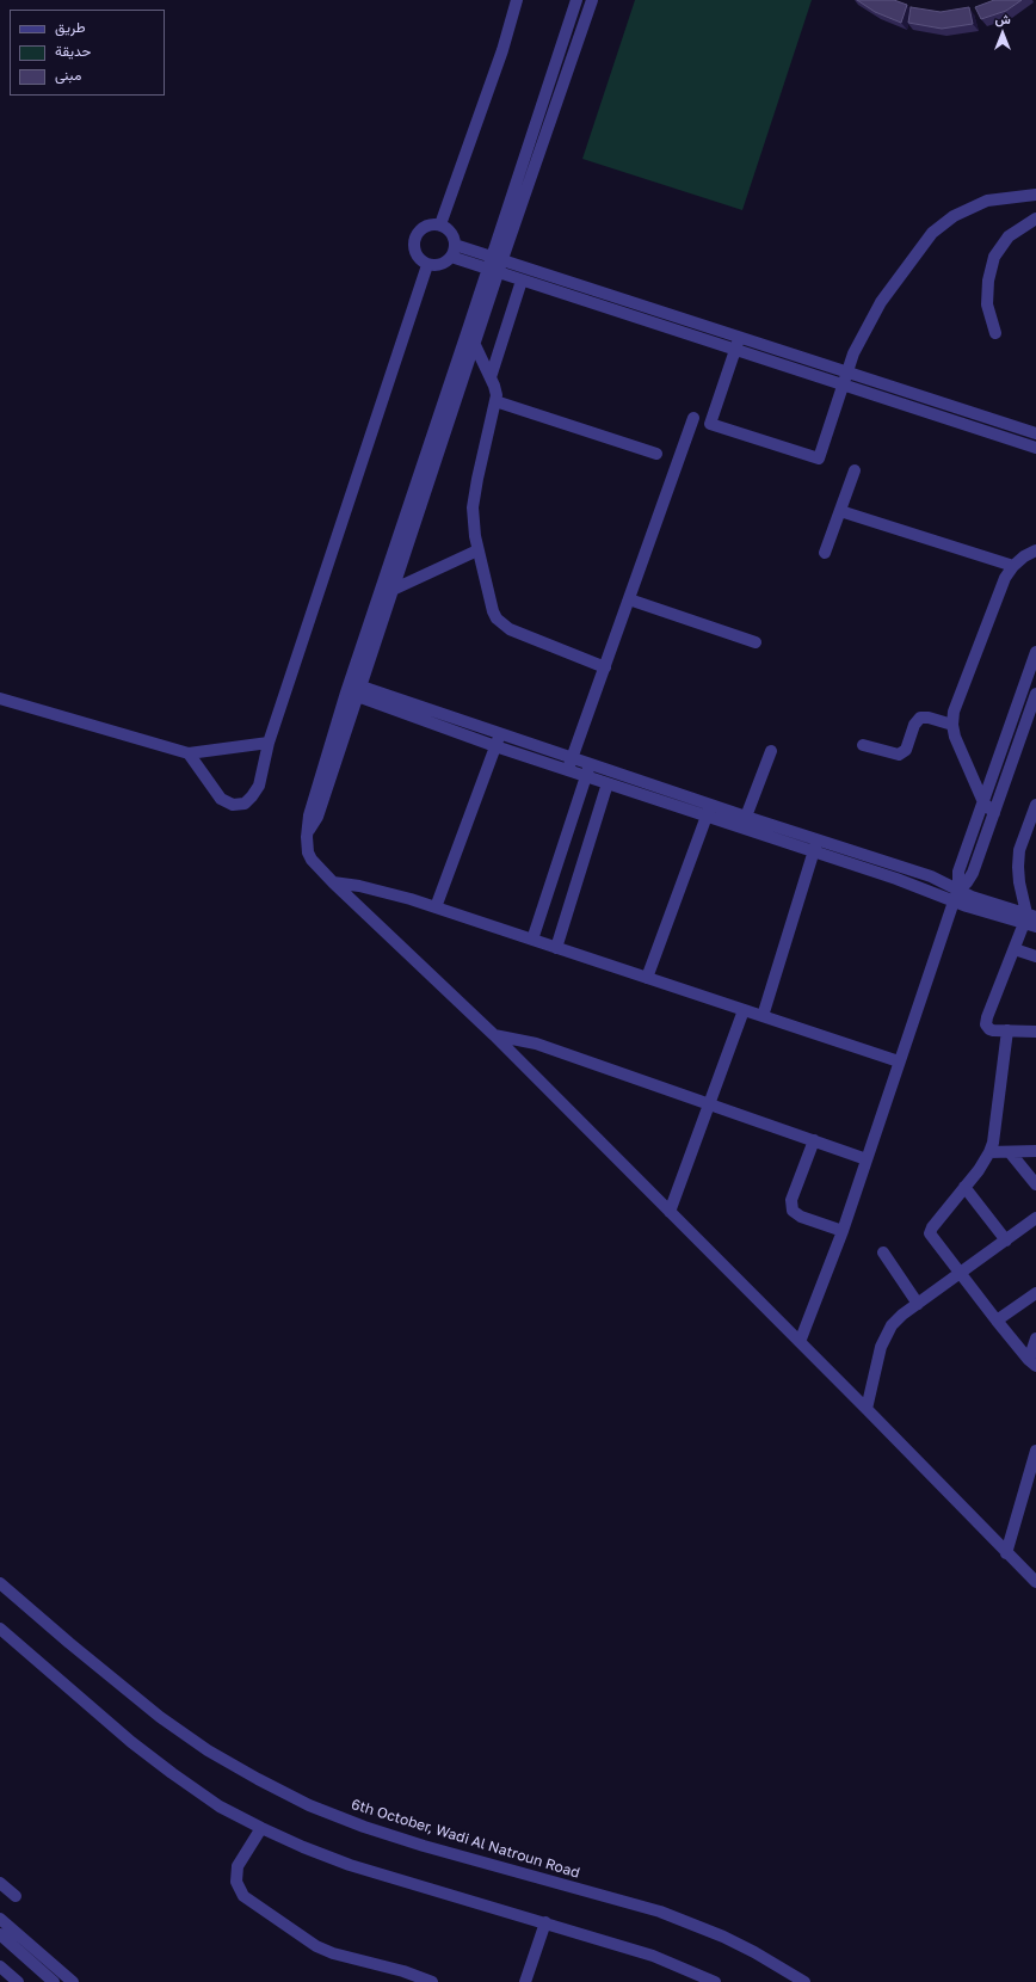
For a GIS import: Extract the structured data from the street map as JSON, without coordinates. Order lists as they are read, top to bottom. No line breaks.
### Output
{"streets":{"street":["6th October, Wadi Al Natroun Road"]},"legend":["طريق","حديقة","مبنى"],"north":"top"}
